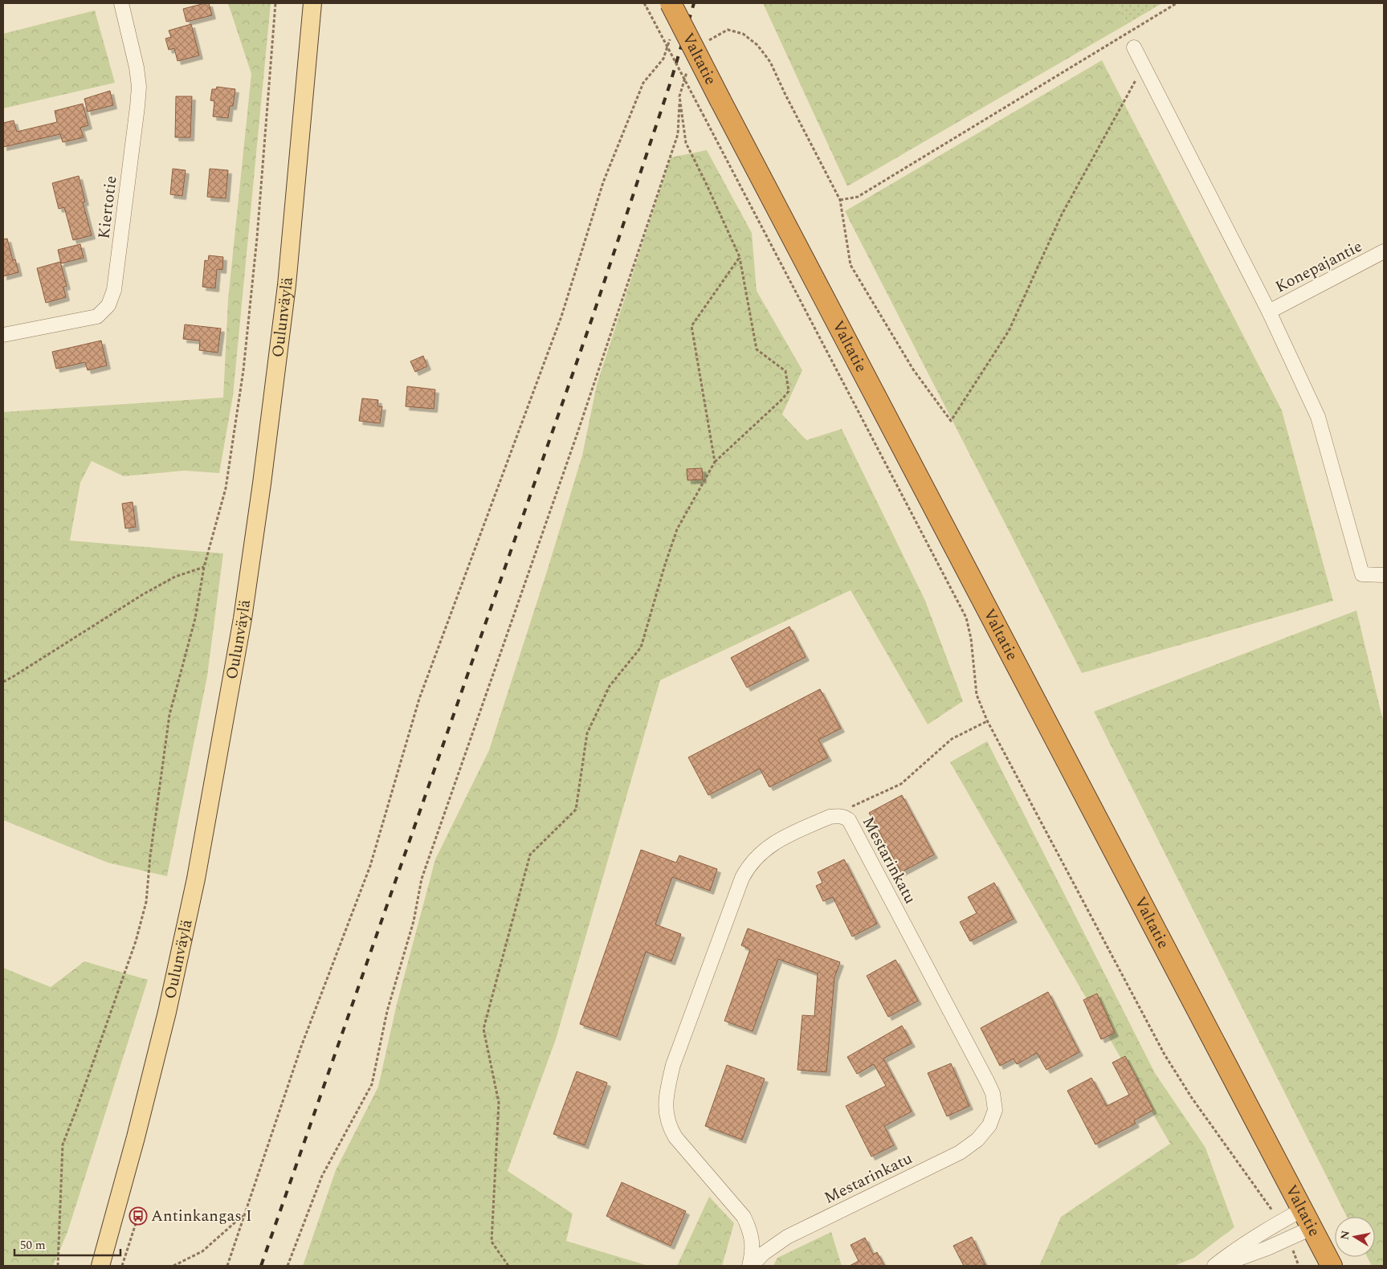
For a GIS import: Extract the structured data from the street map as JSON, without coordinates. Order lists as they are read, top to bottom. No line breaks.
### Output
{"streets":{"highway":["Valtatie"],"main road":["Oulunväylä"],"street":["Kiertotie","Konepajantie","Mestarinkatu"]},"places":{"bus stop":["Antinkangas I"]},"scale_bar":"50 m","north":"left"}
